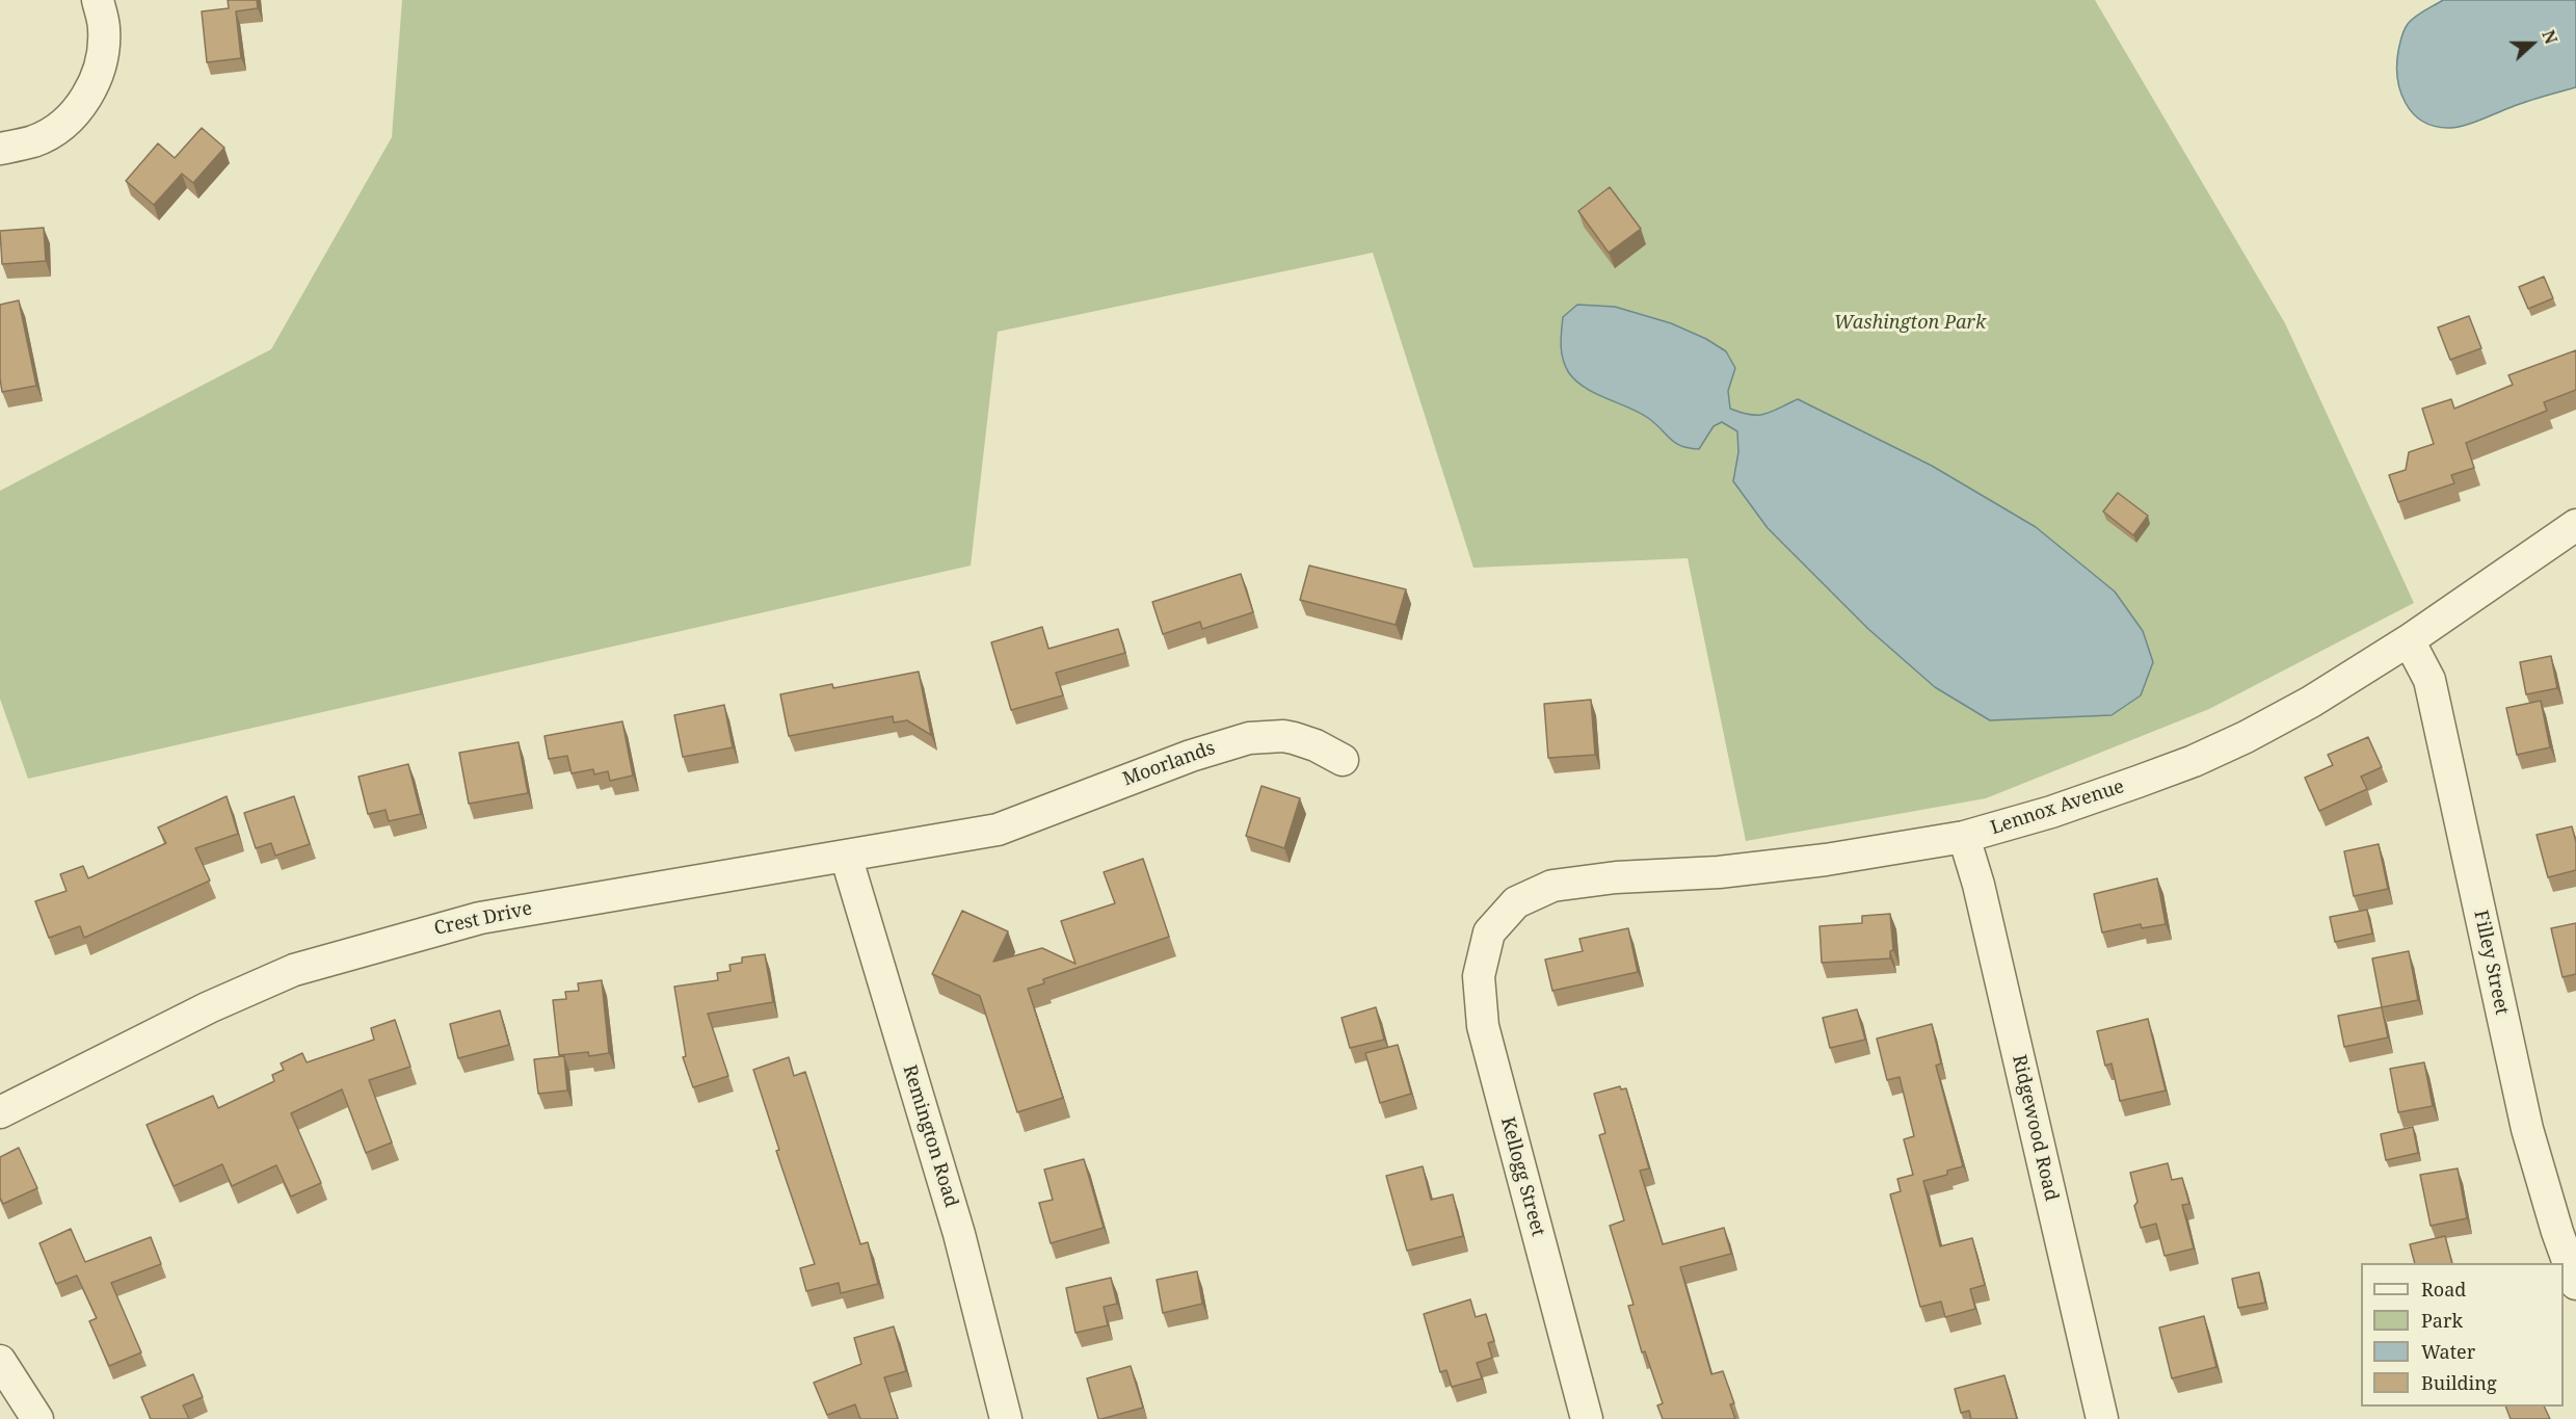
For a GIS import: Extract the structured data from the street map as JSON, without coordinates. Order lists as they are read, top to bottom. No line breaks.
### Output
{"streets":{"street":["Moorlands","Lennox Avenue","Crest Drive","Filley Street","Ridgewood Road","Remington Road","Kellogg Street"]},"crossings":[["Moorlands","Crest Drive"],["Lennox Avenue","Filley Street"],["Lennox Avenue","Ridgewood Road"],["Lennox Avenue","Kellogg Street"],["Crest Drive","Remington Road"]],"parks":["Washington Park"],"legend":["Road","Park","Water","Building"],"north":"right"}
